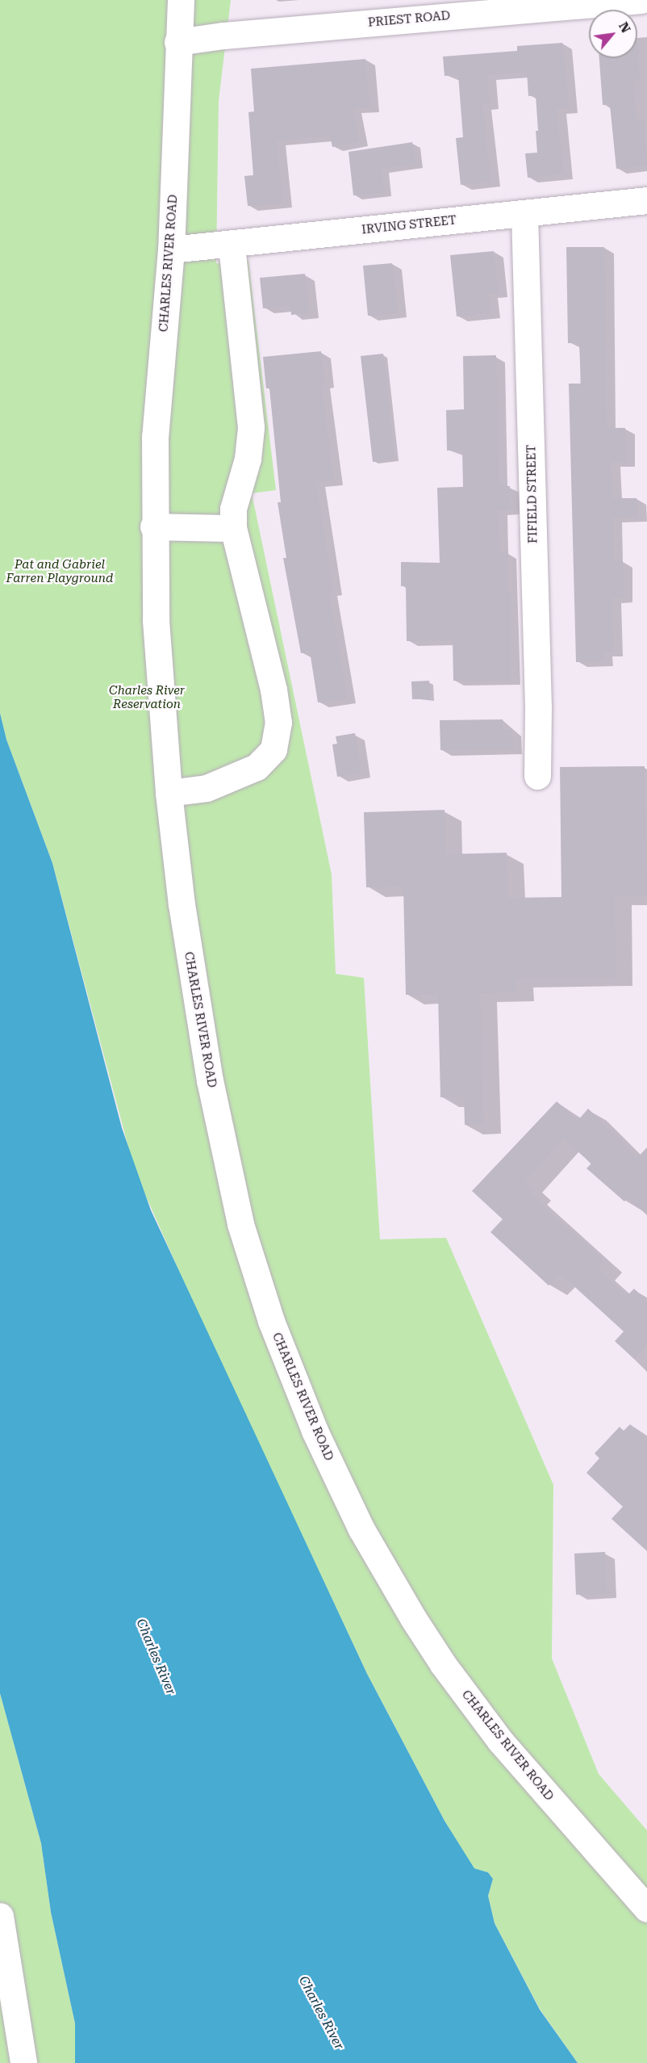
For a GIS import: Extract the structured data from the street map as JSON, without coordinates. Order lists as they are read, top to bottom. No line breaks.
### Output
{"streets":{"street":["PRIEST ROAD","IRVING STREET","CHARLES RIVER ROAD","FIFIELD STREET"]},"crossings":[["PRIEST ROAD","CHARLES RIVER ROAD"],["IRVING STREET","CHARLES RIVER ROAD"],["IRVING STREET","FIFIELD STREET"]],"water":["Charles River"],"parks":["Pat and Gabriel Farren Playground","Charles River Reservation"],"north":"top right"}
